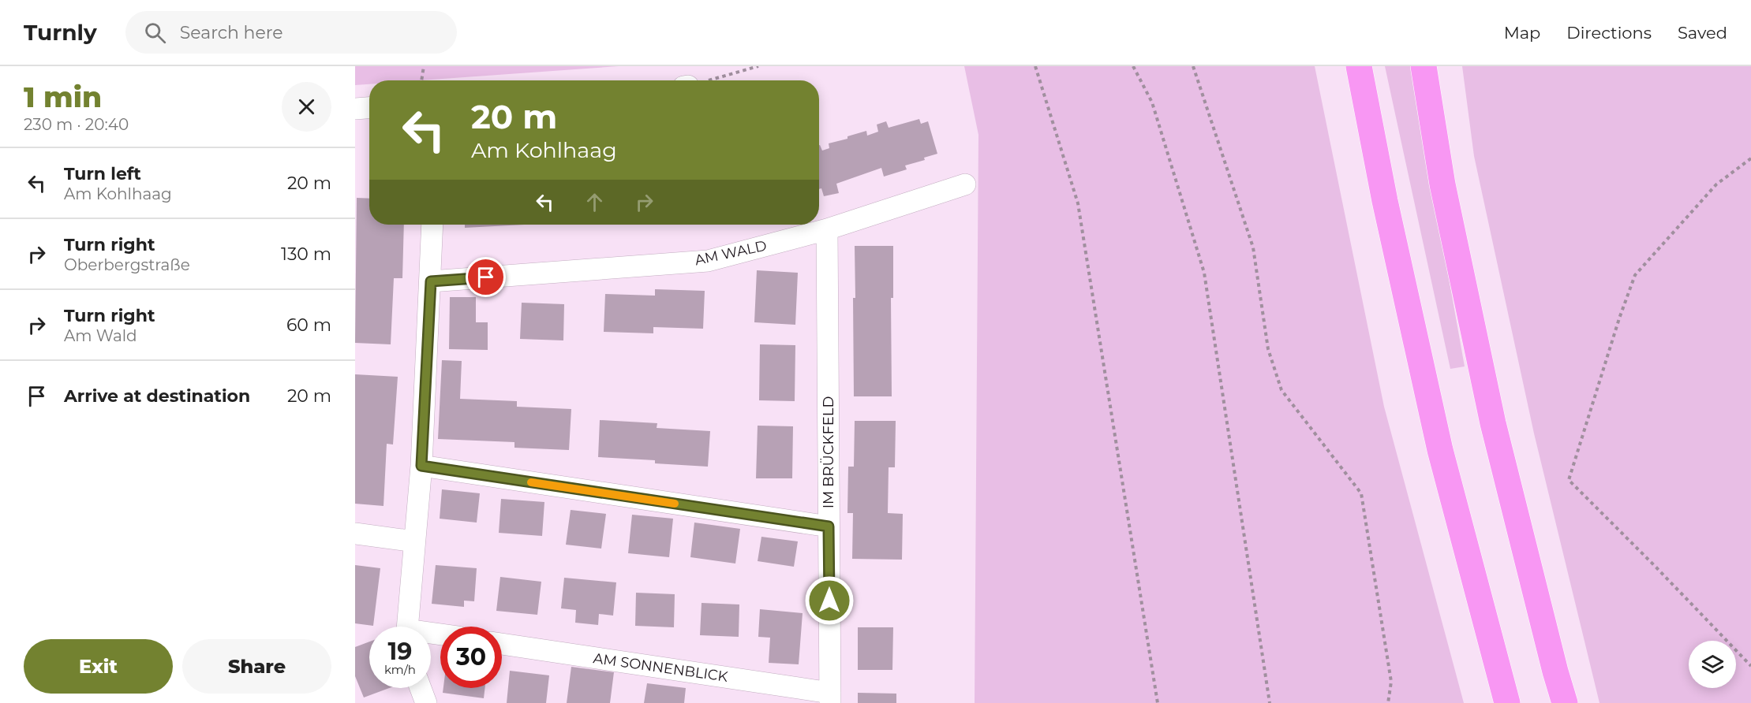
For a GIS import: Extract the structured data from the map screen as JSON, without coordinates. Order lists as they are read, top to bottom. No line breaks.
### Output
{"streets":{"street":["AM WALD","IM BRÜCKFELD","AM SONNENBLICK"]},"crossings":[["AM WALD","IM BRÜCKFELD"],["IM BRÜCKFELD","AM SONNENBLICK"]],"page":{"header":"Turnly","search":"Search here","nav":["Map","Directions","Saved"],"heading":["1 min","230 m · 20:40"],"turn":["20 m","Am Kohlhaag"],"list":[{"name":"Turn left","note":"Am Kohlhaag","value":"20 m"},{"name":"Turn right","note":"Oberbergstraße","value":"130 m"},{"name":"Turn right","note":"Am Wald","value":"60 m"},{"name":"Arrive at destination","value":"20 m"}],"speed":"19 km/h","limit":"30","buttons":["Exit","Share"]}}
